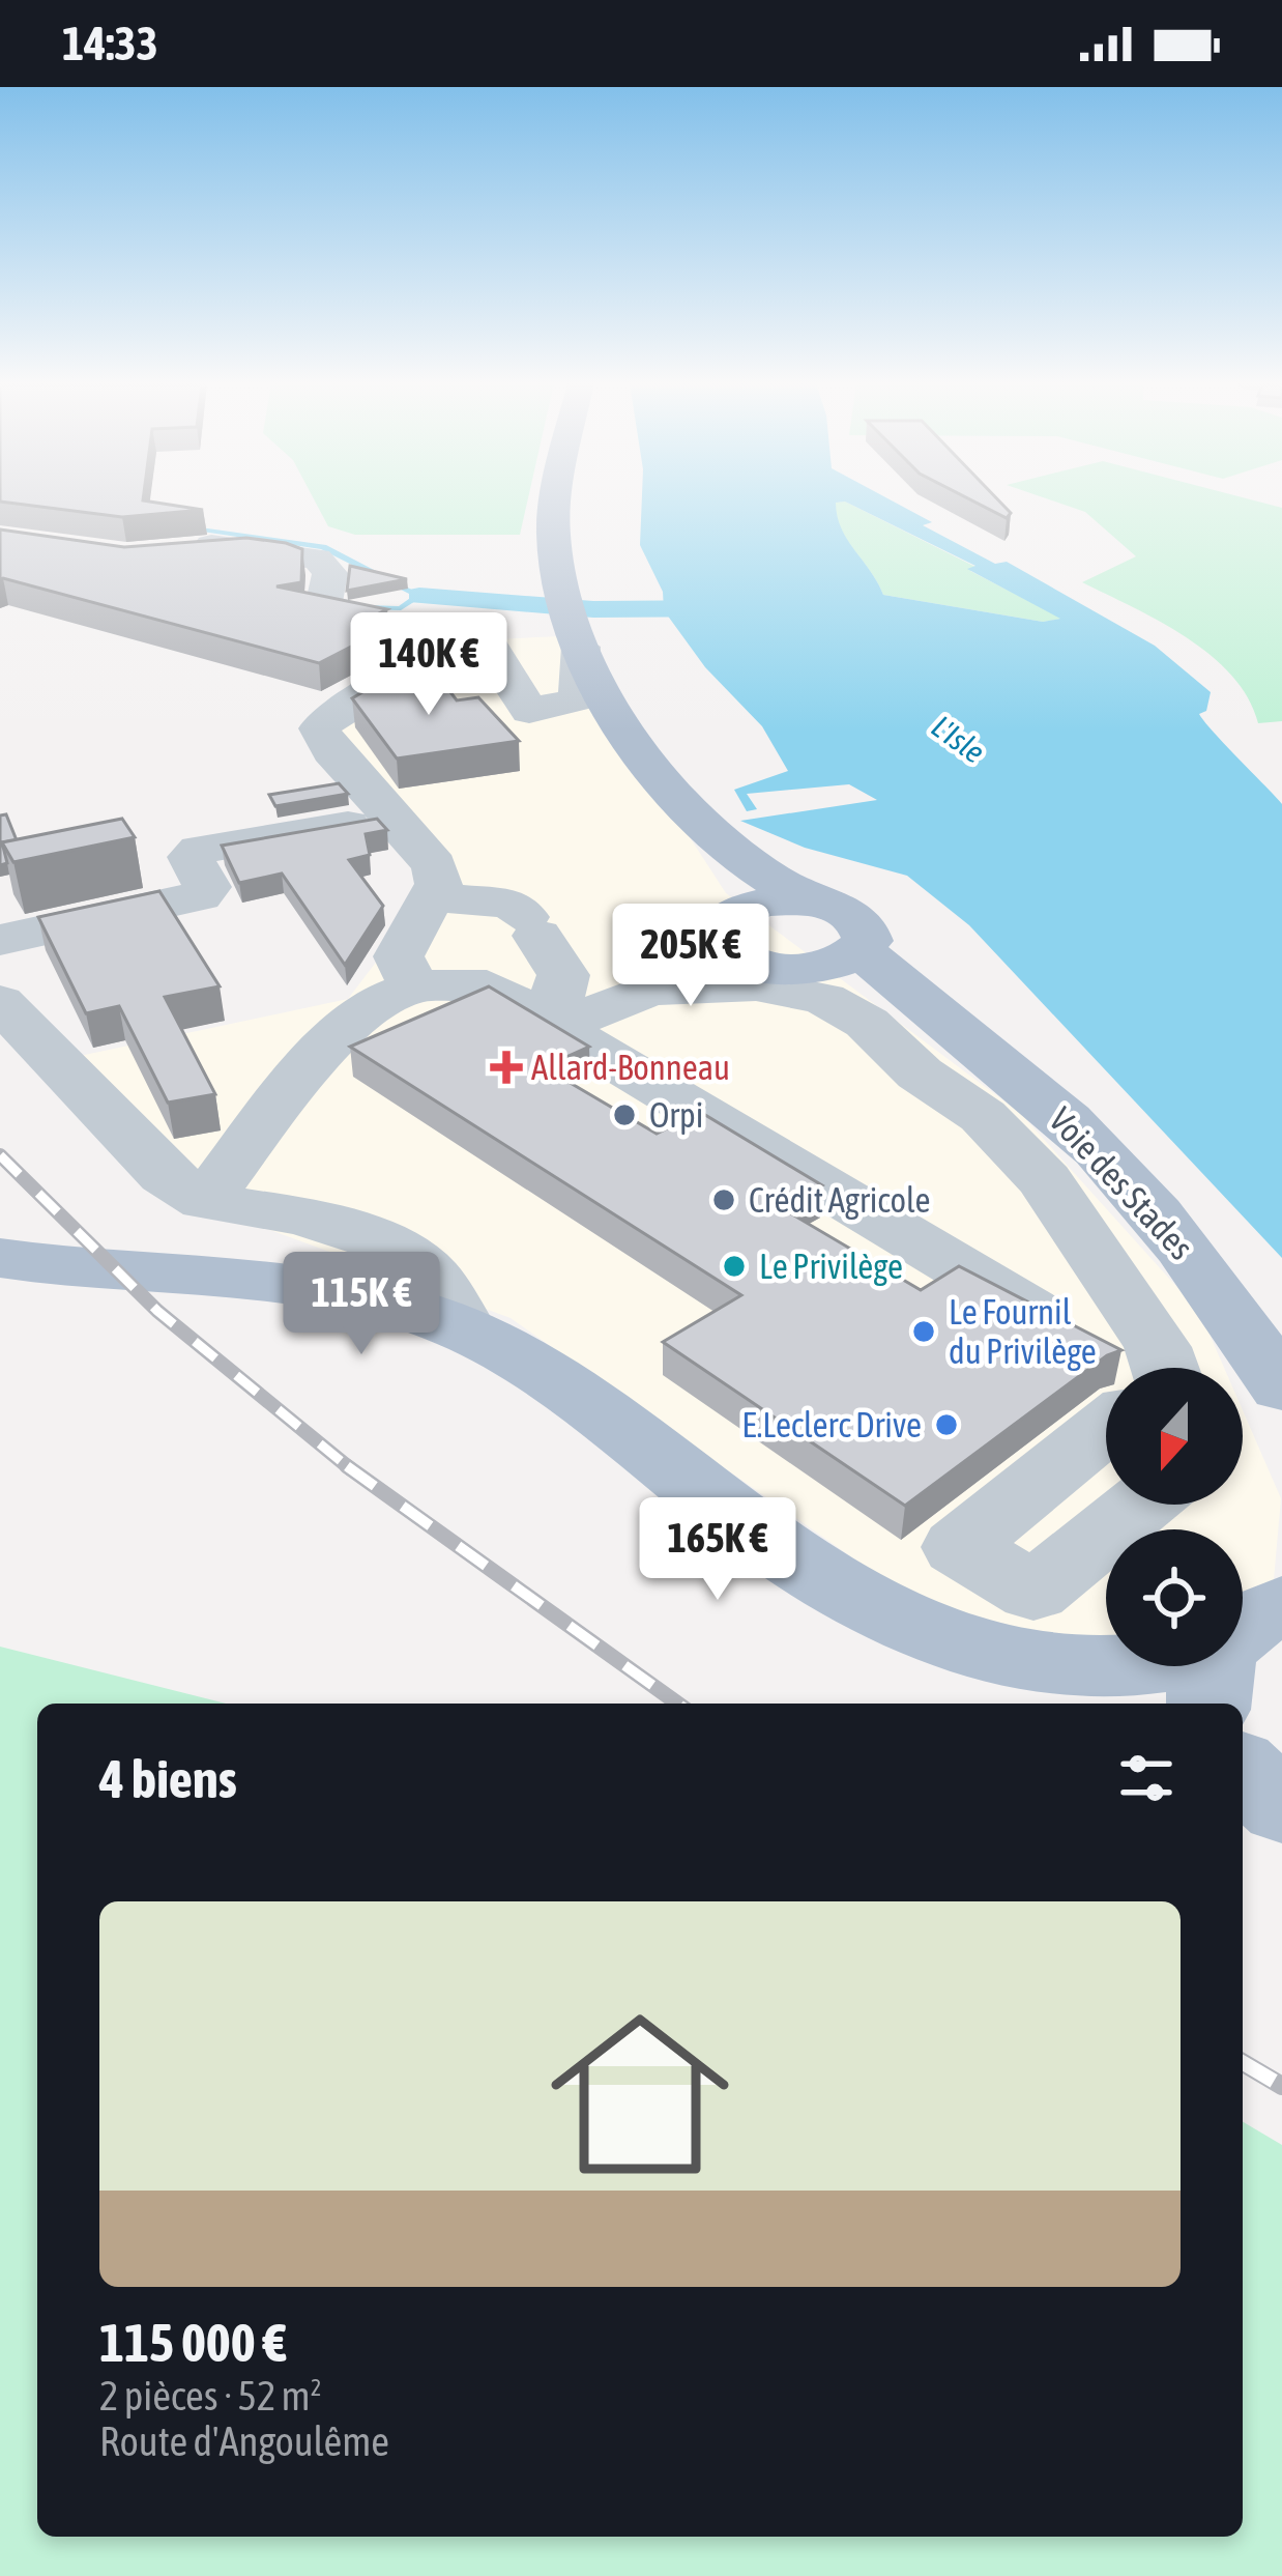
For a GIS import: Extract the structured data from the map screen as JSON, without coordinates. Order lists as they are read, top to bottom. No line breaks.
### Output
{"streets":{"main road":["Voie des Stades"]},"water":["L'Isle"],"places":{"health":["Allard-Bonneau"],"other":["Orpi","Crédit Agricole","Le Privilège","Le Fournil du Privilège","E.Leclerc Drive"]},"north":"bottom","page":{"status":"14:33","price":["140K €","205K €","115K €","165K €"],"heading":"4 biens","list":[{"name":"115 000 €","note":"2 pièces · 52 m² · Route d'Angoulême"}]}}
